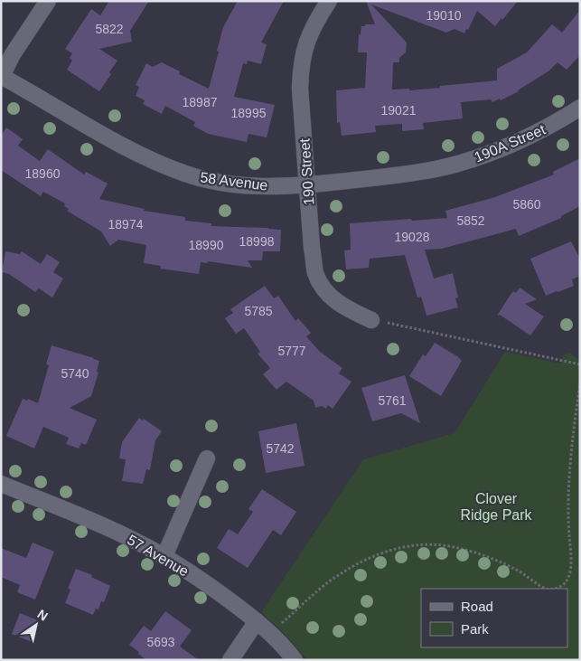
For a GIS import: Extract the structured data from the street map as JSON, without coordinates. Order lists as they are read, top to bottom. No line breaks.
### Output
{"streets":{"street":["190A Street","190 Street","58 Avenue","57 Avenue"]},"crossings":[["190A Street","58 Avenue"],["190 Street","58 Avenue"]],"parks":["Clover Ridge Park"],"house_numbers":["19010","5822","18987","19021","18995","18960","5860","5852","18974","19028","18998","18990","5785","5777","5740","5761","5742","5693"],"legend":["Road","Park"],"north":"top right"}
